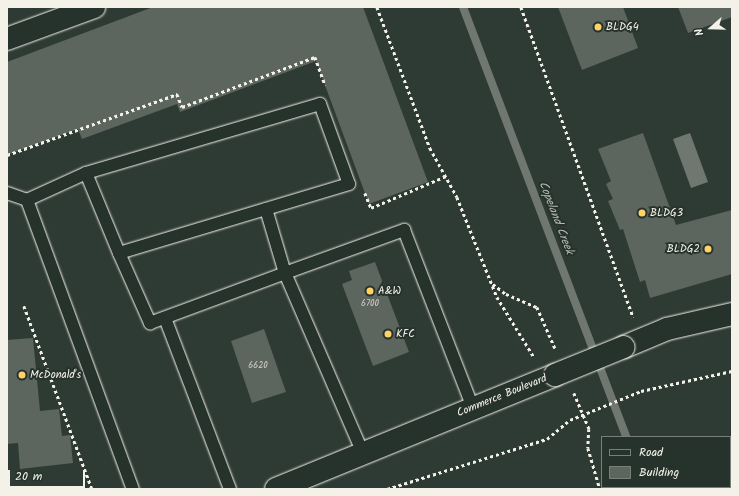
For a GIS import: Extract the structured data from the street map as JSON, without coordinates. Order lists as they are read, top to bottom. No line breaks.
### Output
{"streets":{"street":["Commerce Boulevard"]},"water":["Copeland Creek"],"places":["BLDG4","BLDG3","BLDG2","A&W","KFC","McDonald's"],"house_numbers":["6700","6620"],"legend":["Road","Building"],"scale_bar":"20 m","north":"left"}
